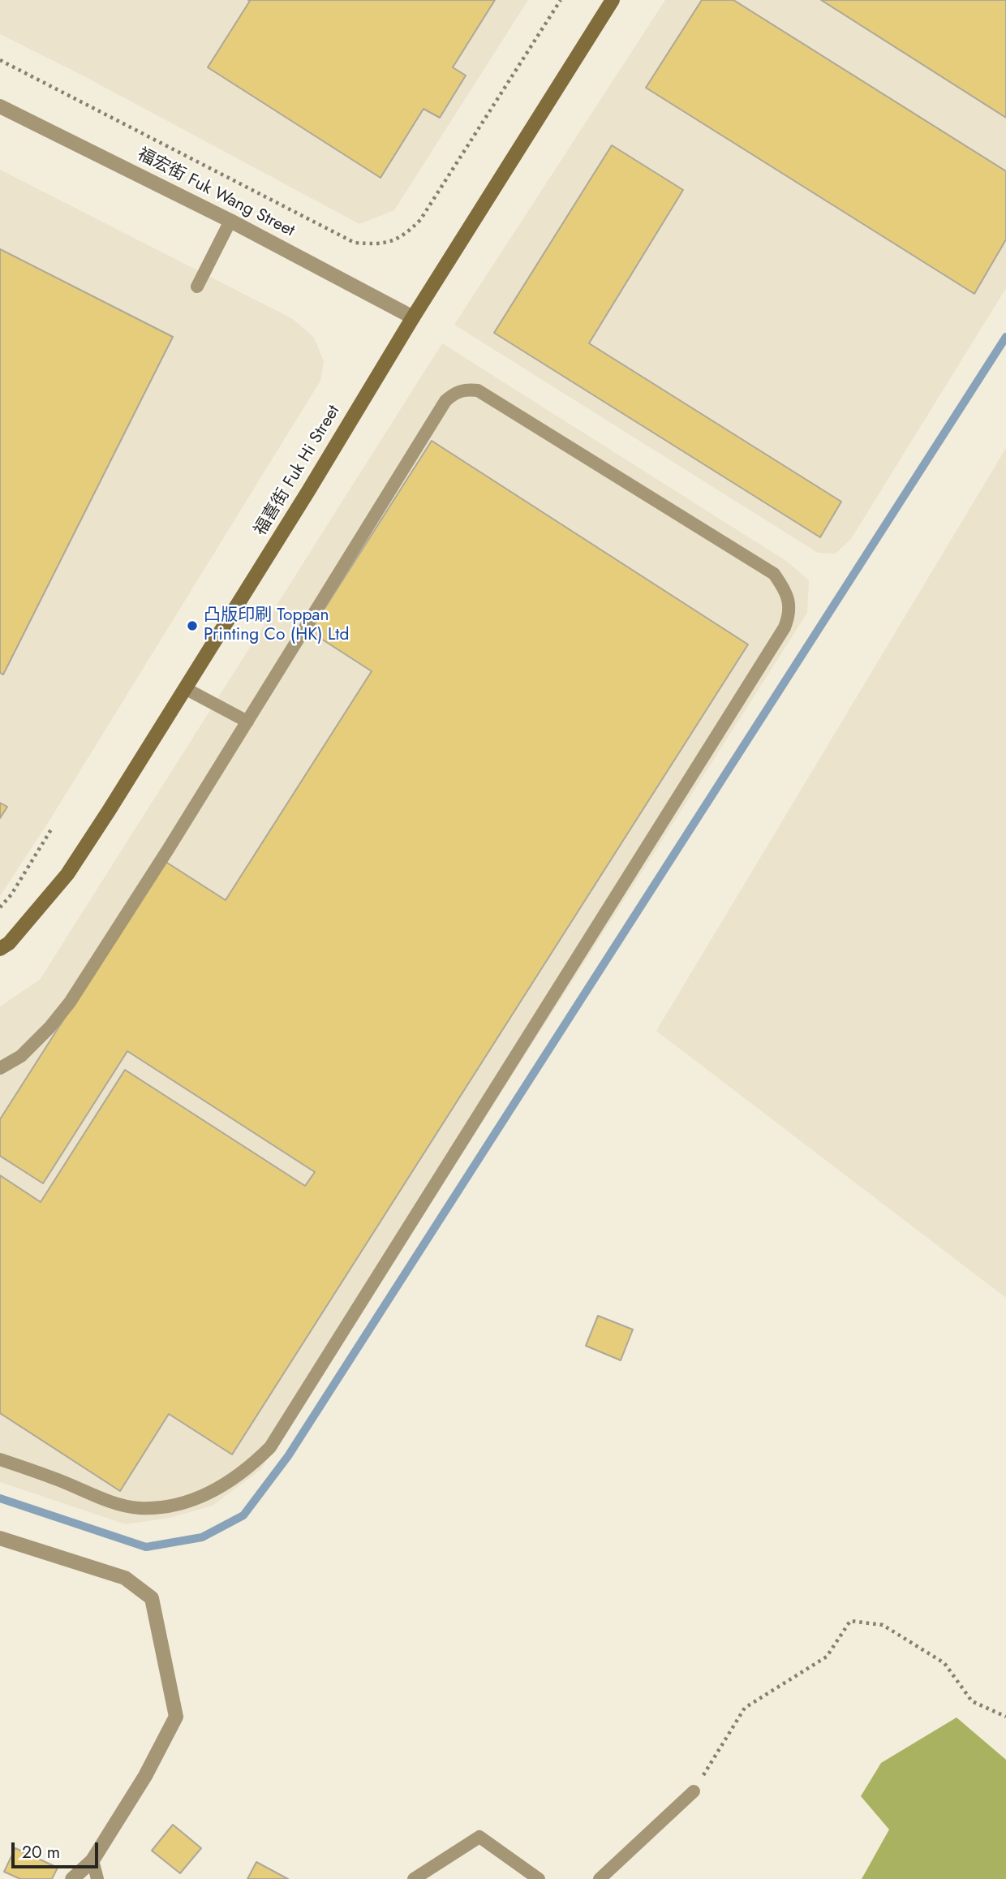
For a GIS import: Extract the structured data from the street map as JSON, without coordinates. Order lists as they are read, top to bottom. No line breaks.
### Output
{"streets":{"street":["福宏街 Fuk Wang Street","福喜街 Fuk Hi Street"]},"crossings":[["福宏街 Fuk Wang Street","福喜街 Fuk Hi Street"]],"places":["凸版印刷 Toppan Printing Co (HK) Ltd"],"scale_bar":"20 m"}
